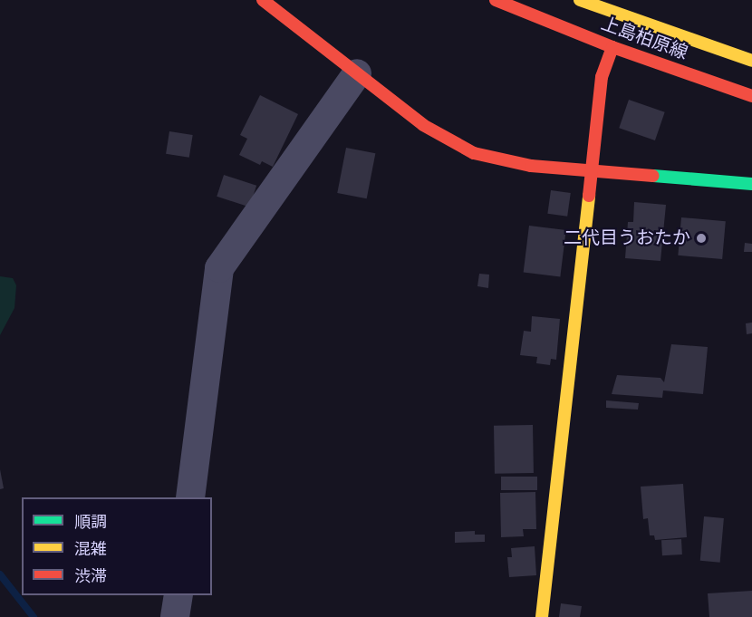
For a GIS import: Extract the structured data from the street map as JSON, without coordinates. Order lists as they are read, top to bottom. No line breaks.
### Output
{"streets":{"street":["上島柏原線"]},"places":["二代目うおたか"],"legend":["順調","混雑","渋滞"]}
